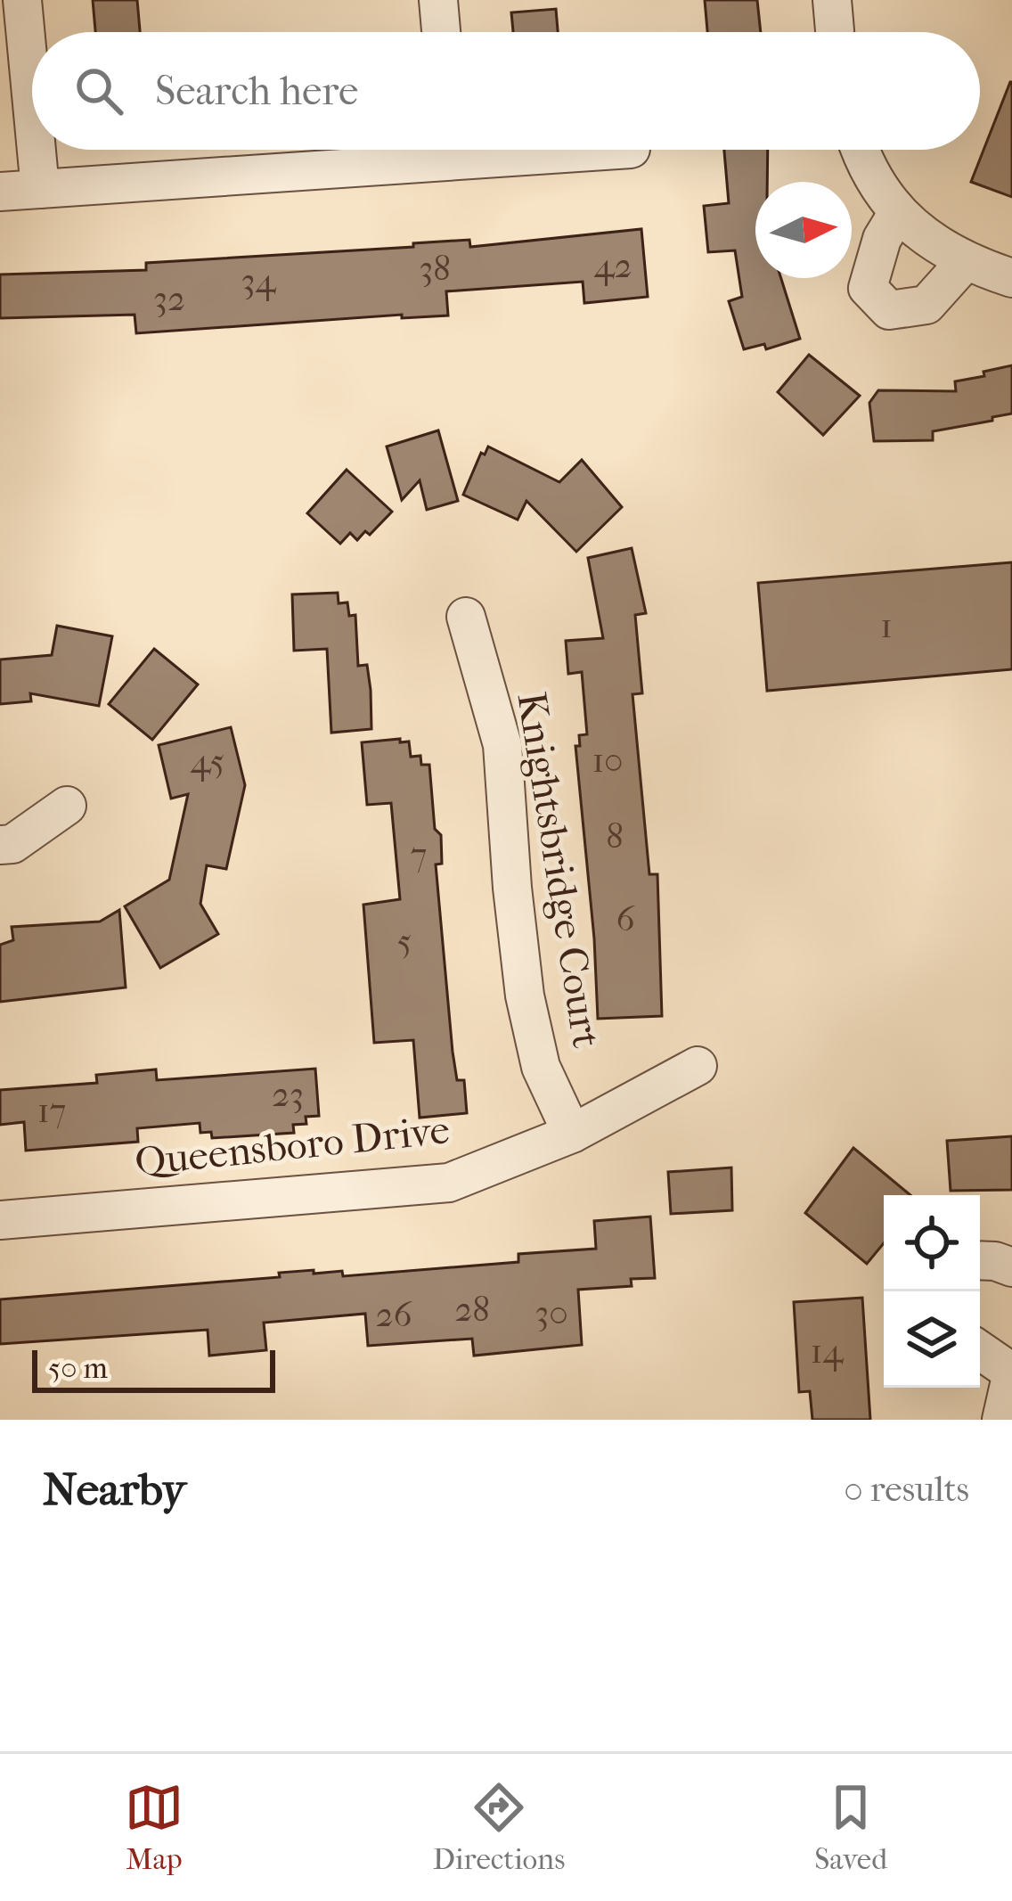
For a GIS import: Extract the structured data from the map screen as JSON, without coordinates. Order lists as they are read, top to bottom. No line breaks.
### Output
{"streets":{"street":["Knightsbridge Court","Queensboro Drive"]},"crossings":[["Knightsbridge Court","Queensboro Drive"]],"house_numbers":["42","38","34","32","1","10","45","8","7","6","5","23","17","28","30","26","14"],"scale_bar":"50 m","north":"right","page":{"search":"Search here","scale":"50 m","heading":["Nearby","0 results"],"nav":["Map","Directions","Saved"]}}
